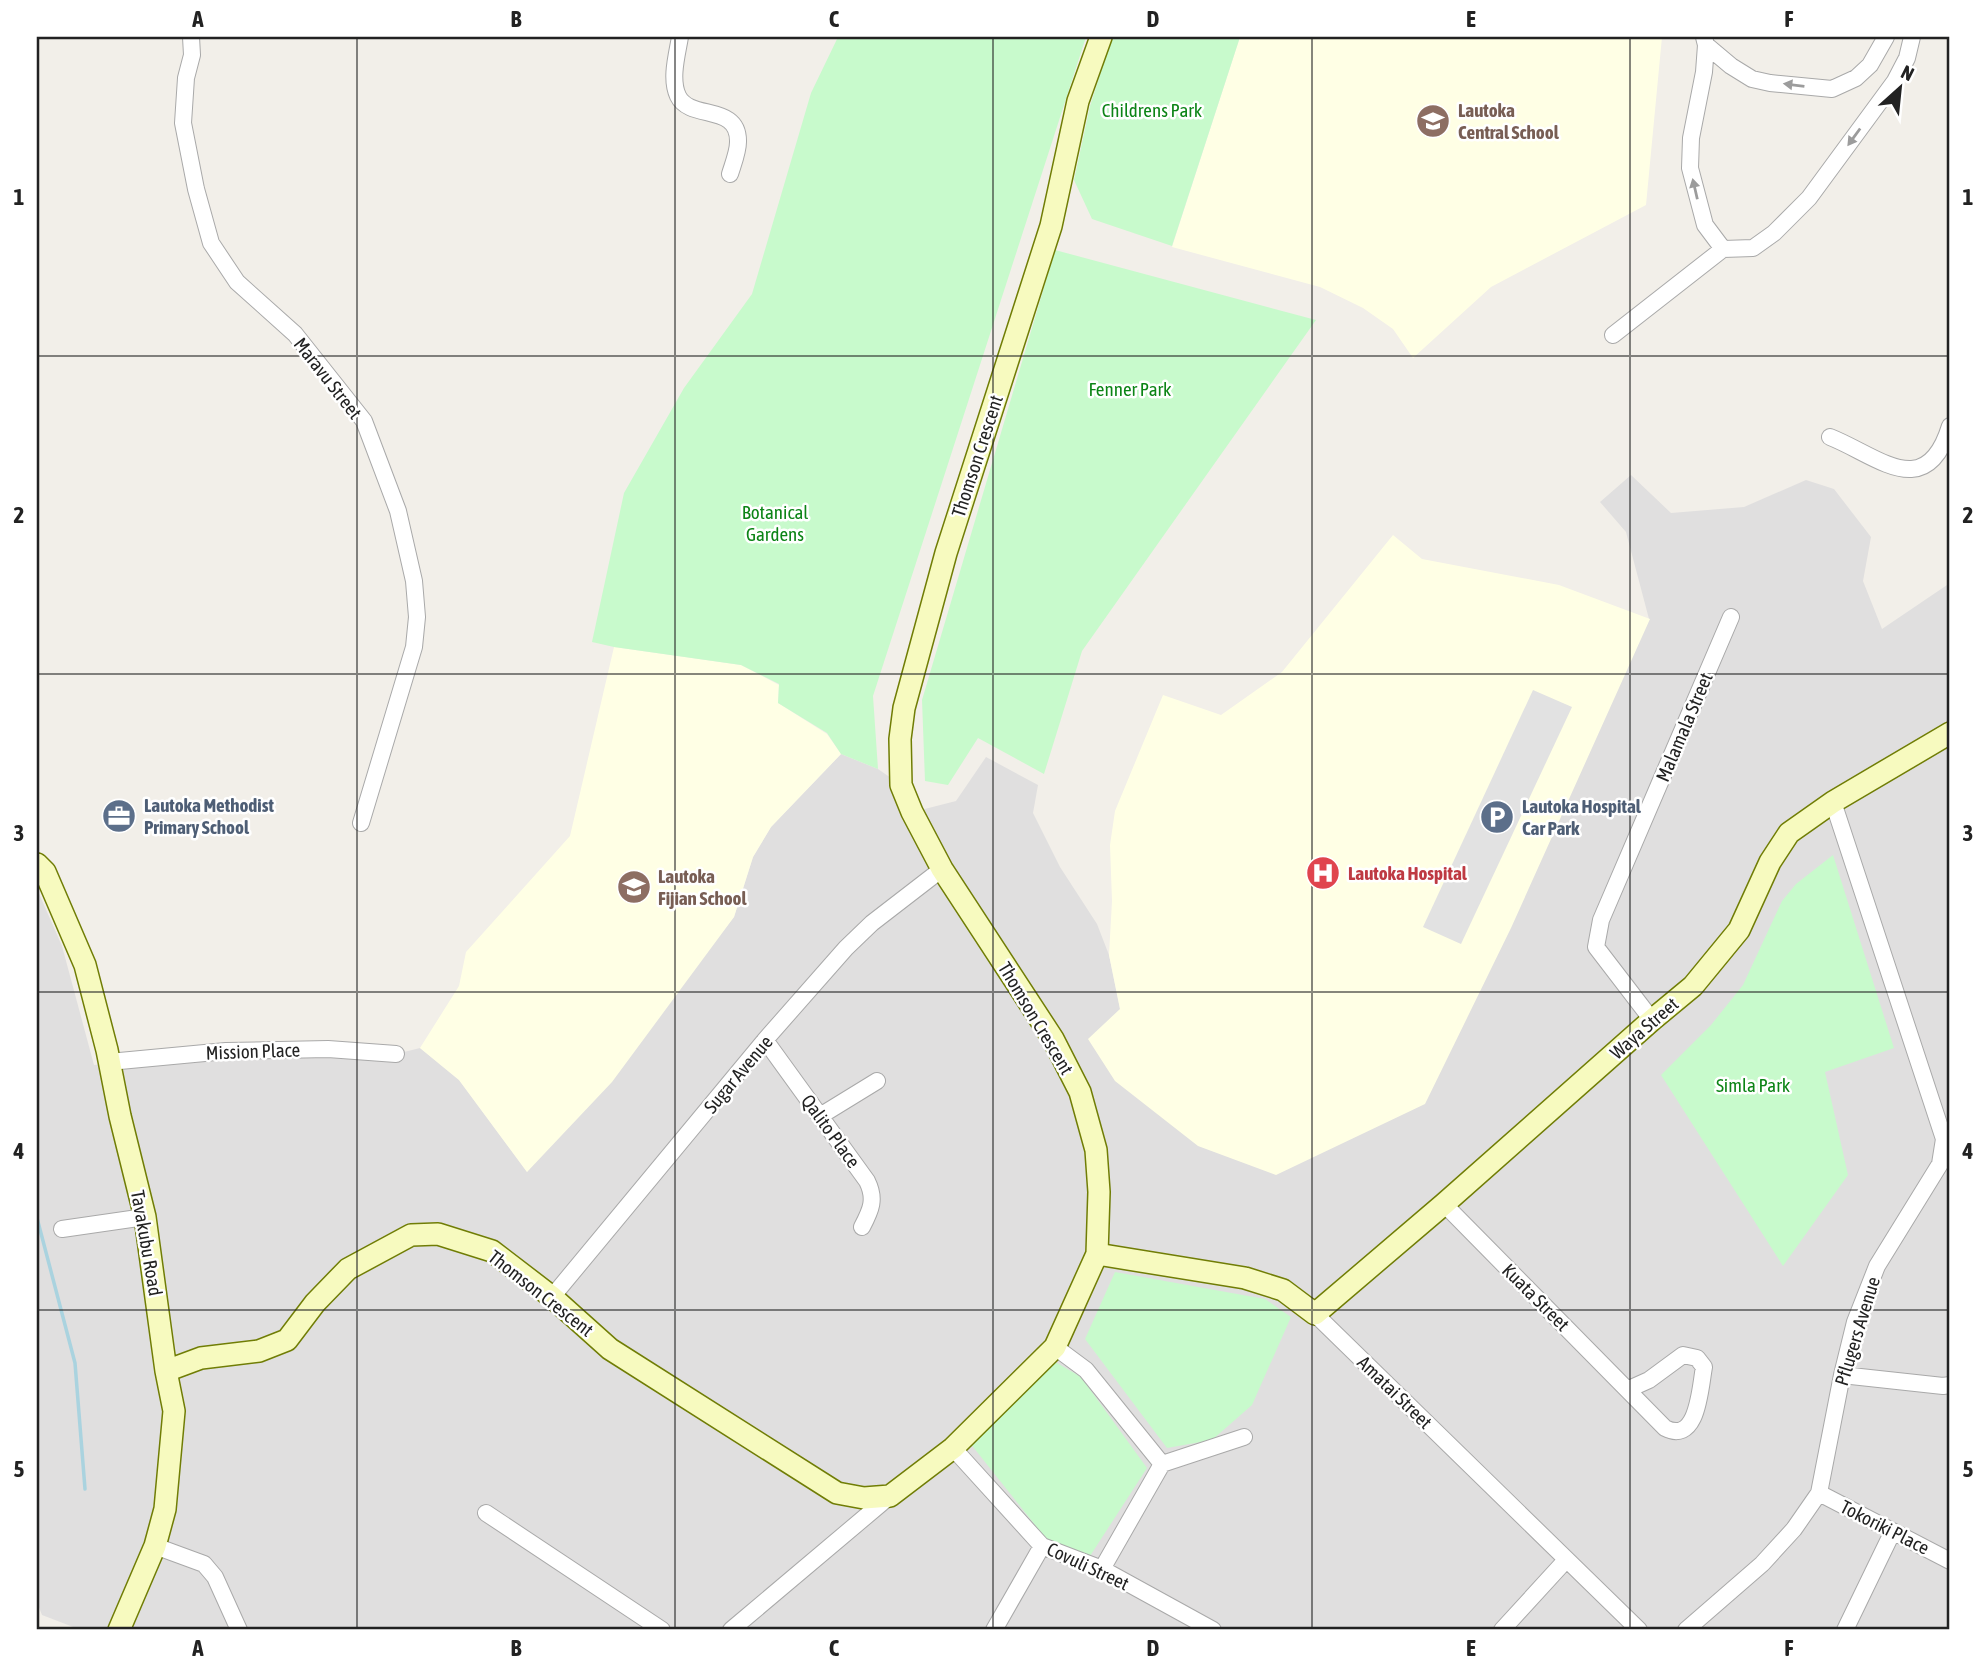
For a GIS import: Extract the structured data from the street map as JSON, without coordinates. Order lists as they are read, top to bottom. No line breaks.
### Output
{"streets":{"main road":["Thomson Crescent","Waya Street","Tavakubu Road","Amatai Street"],"street":["Maravu Street","Malamala Street","Mission Place","Sugar Avenue","Qalito Place","Kuata Street","Pflugers Avenue","Tokoriki Place","Covuli Street"]},"crossings":[["Thomson Crescent","Sugar Avenue"],["Thomson Crescent","Tavakubu Road"],["Thomson Crescent","Amatai Street"],["Thomson Crescent","Covuli Street"],["Malamala Street","Waya Street"],["Waya Street","Kuata Street"],["Waya Street","Pflugers Avenue"],["Waya Street","Amatai Street"],["Mission Place","Tavakubu Road"],["Sugar Avenue","Qalito Place"],["Pflugers Avenue","Tokoriki Place"]],"parks":["Childrens Park","Fenner Park","Botanical Gardens","Simla Park"],"places":{"school or university":["Lautoka Central School","Lautoka Fijian School"],"office":["Lautoka Methodist Primary School"],"parking":["Lautoka Hospital Car Park"],"hospital":["Lautoka Hospital"]},"north":"top right","grid":{"columns":["A","B","C","D","E","F"],"rows":["1","2","3","4","5"]}}
